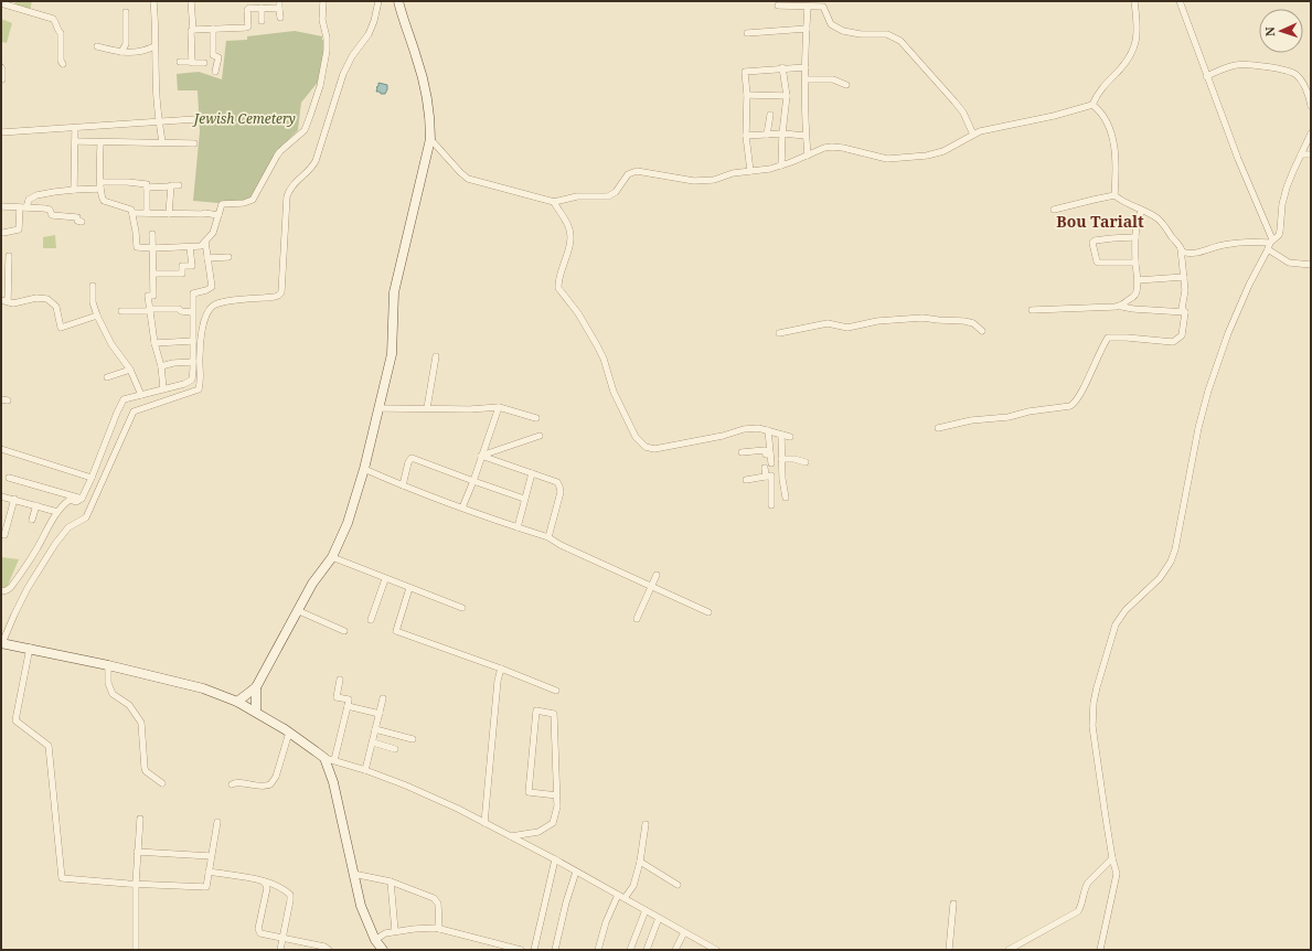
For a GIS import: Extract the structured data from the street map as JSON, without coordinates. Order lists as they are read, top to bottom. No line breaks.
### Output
{"districts":["Bou Tarialt"],"parks":["Jewish Cemetery"],"north":"left"}
